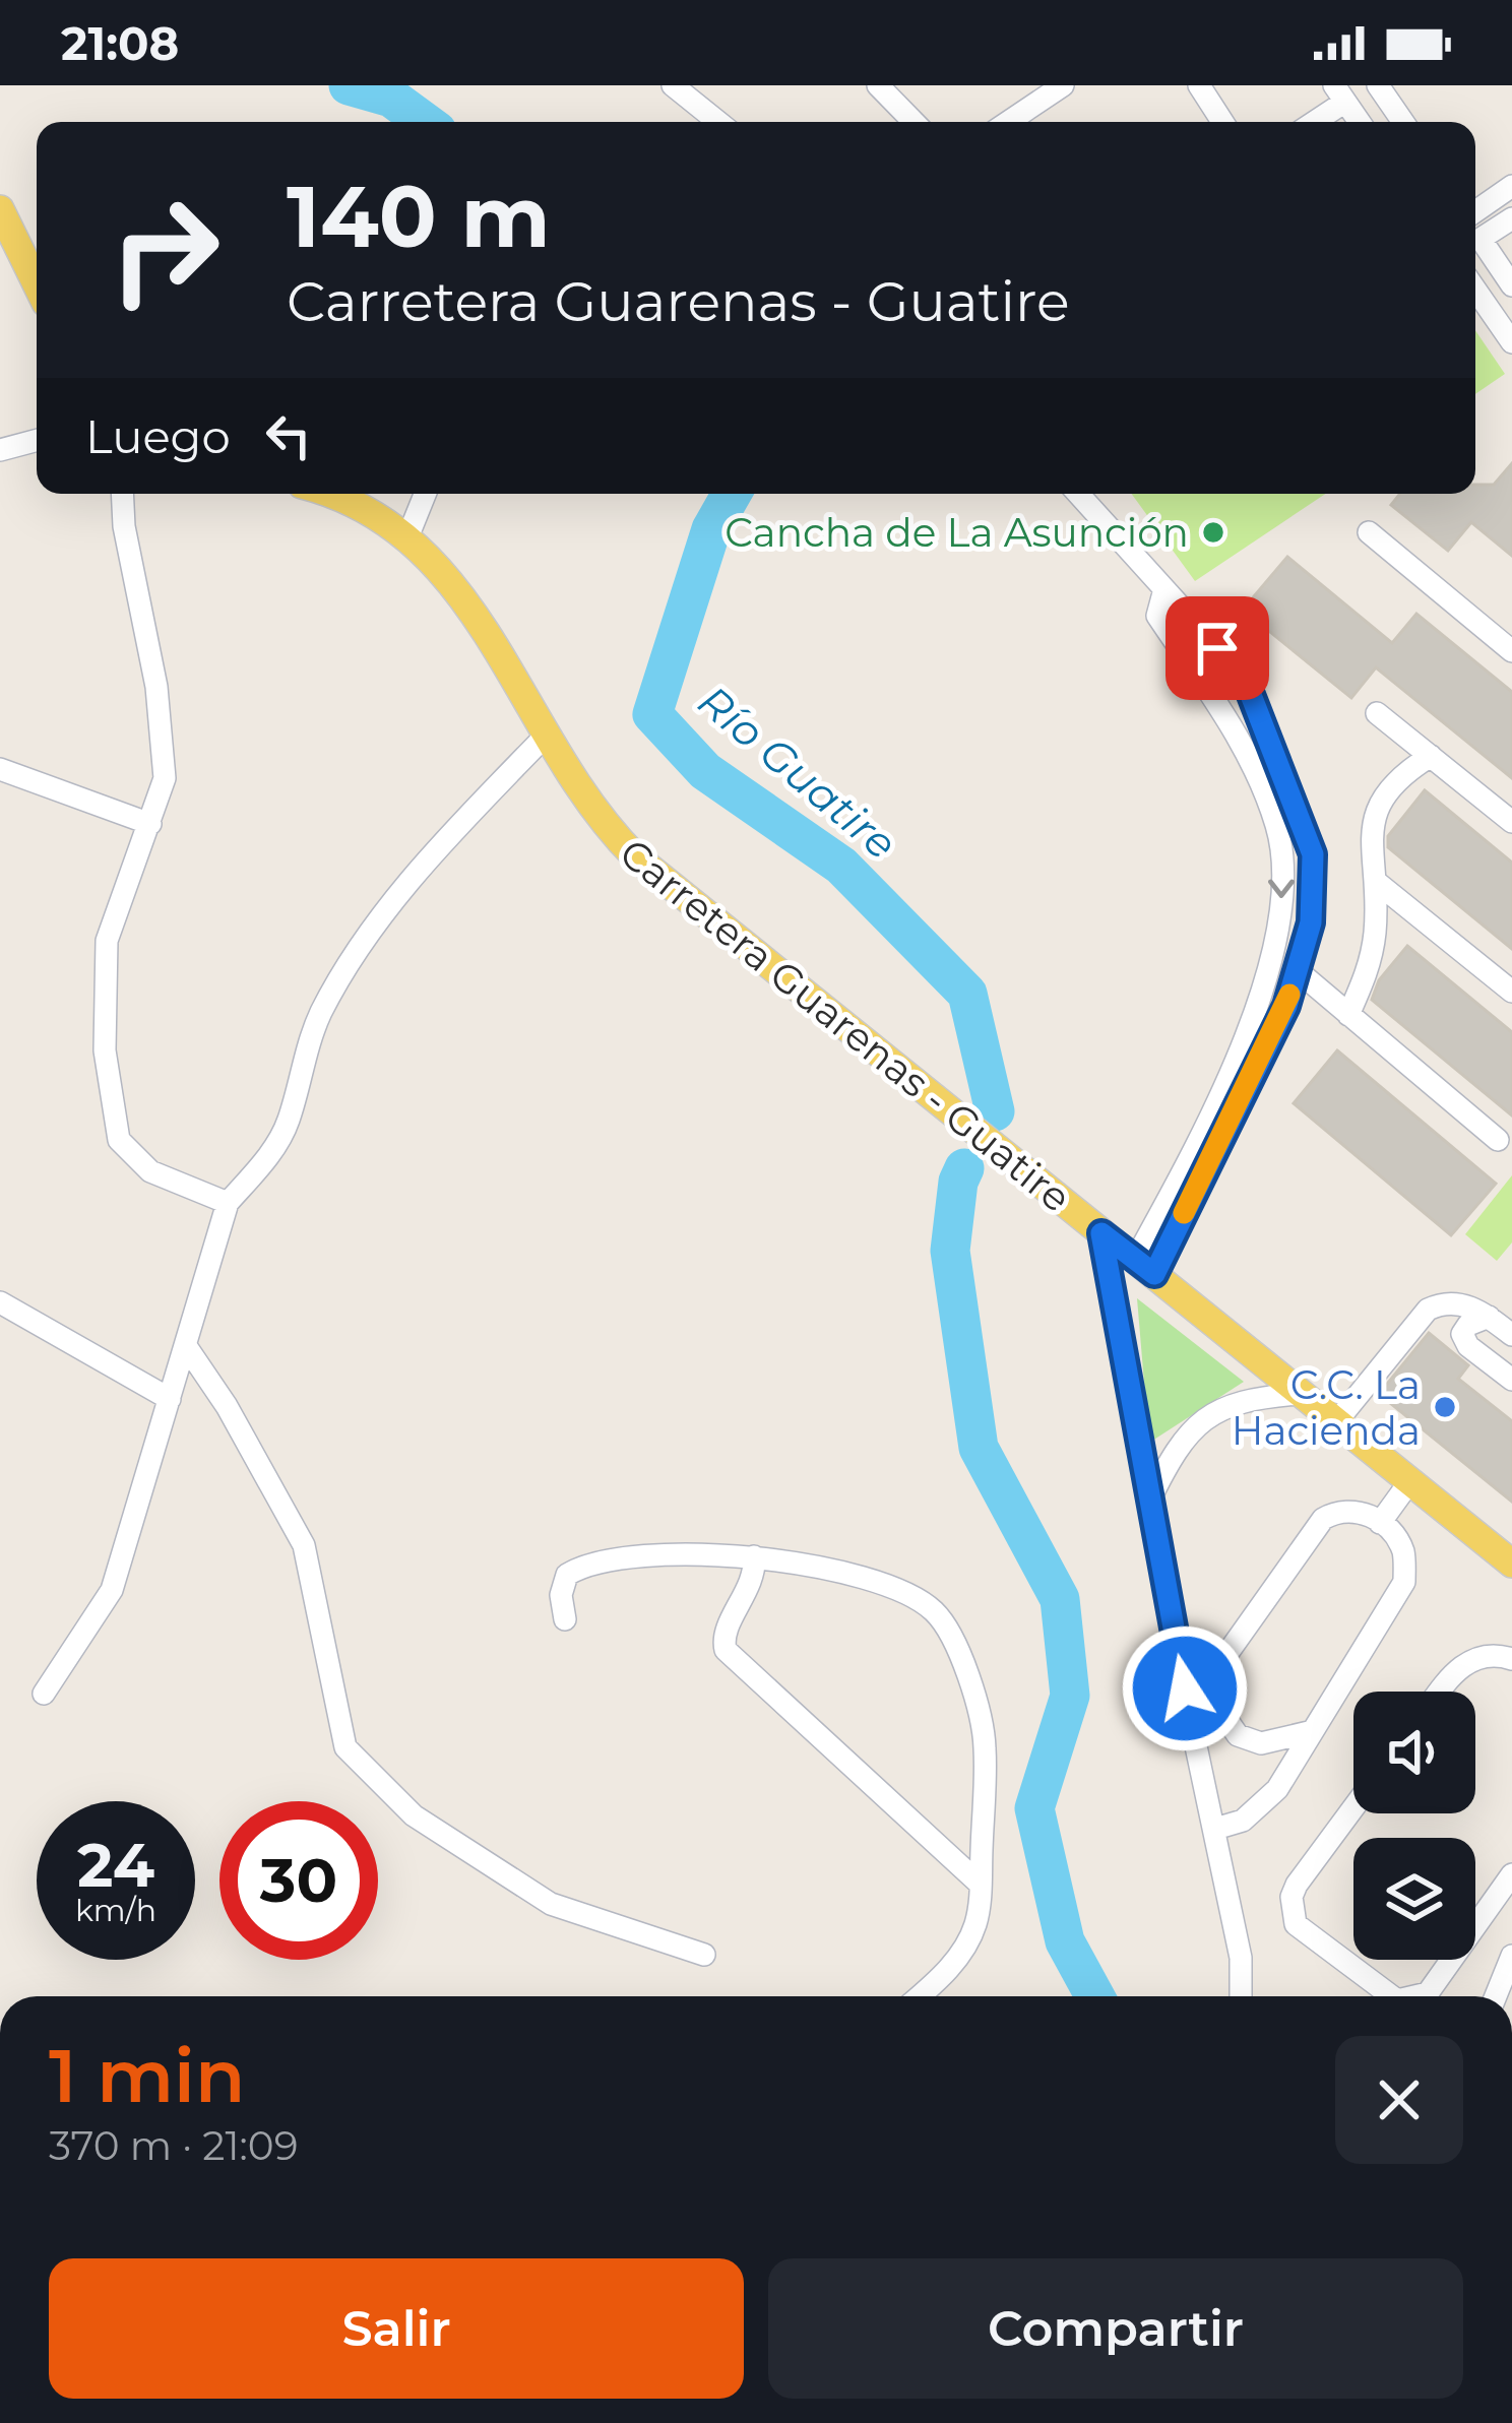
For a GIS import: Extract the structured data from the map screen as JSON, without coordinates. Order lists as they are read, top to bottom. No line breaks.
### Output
{"streets":{"main road":["Carretera Guarenas - Guatire"]},"water":["Río Guatire"],"places":["Cancha de La Asunción","C.C. La Hacienda"],"page":{"status":"21:08","turn":["140 m","Carretera Guarenas - Guatire"],"then":"Luego","speed":"24 km/h","limit":"30","heading":["1 min","370 m · 21:09"],"buttons":["Salir","Compartir"]}}
